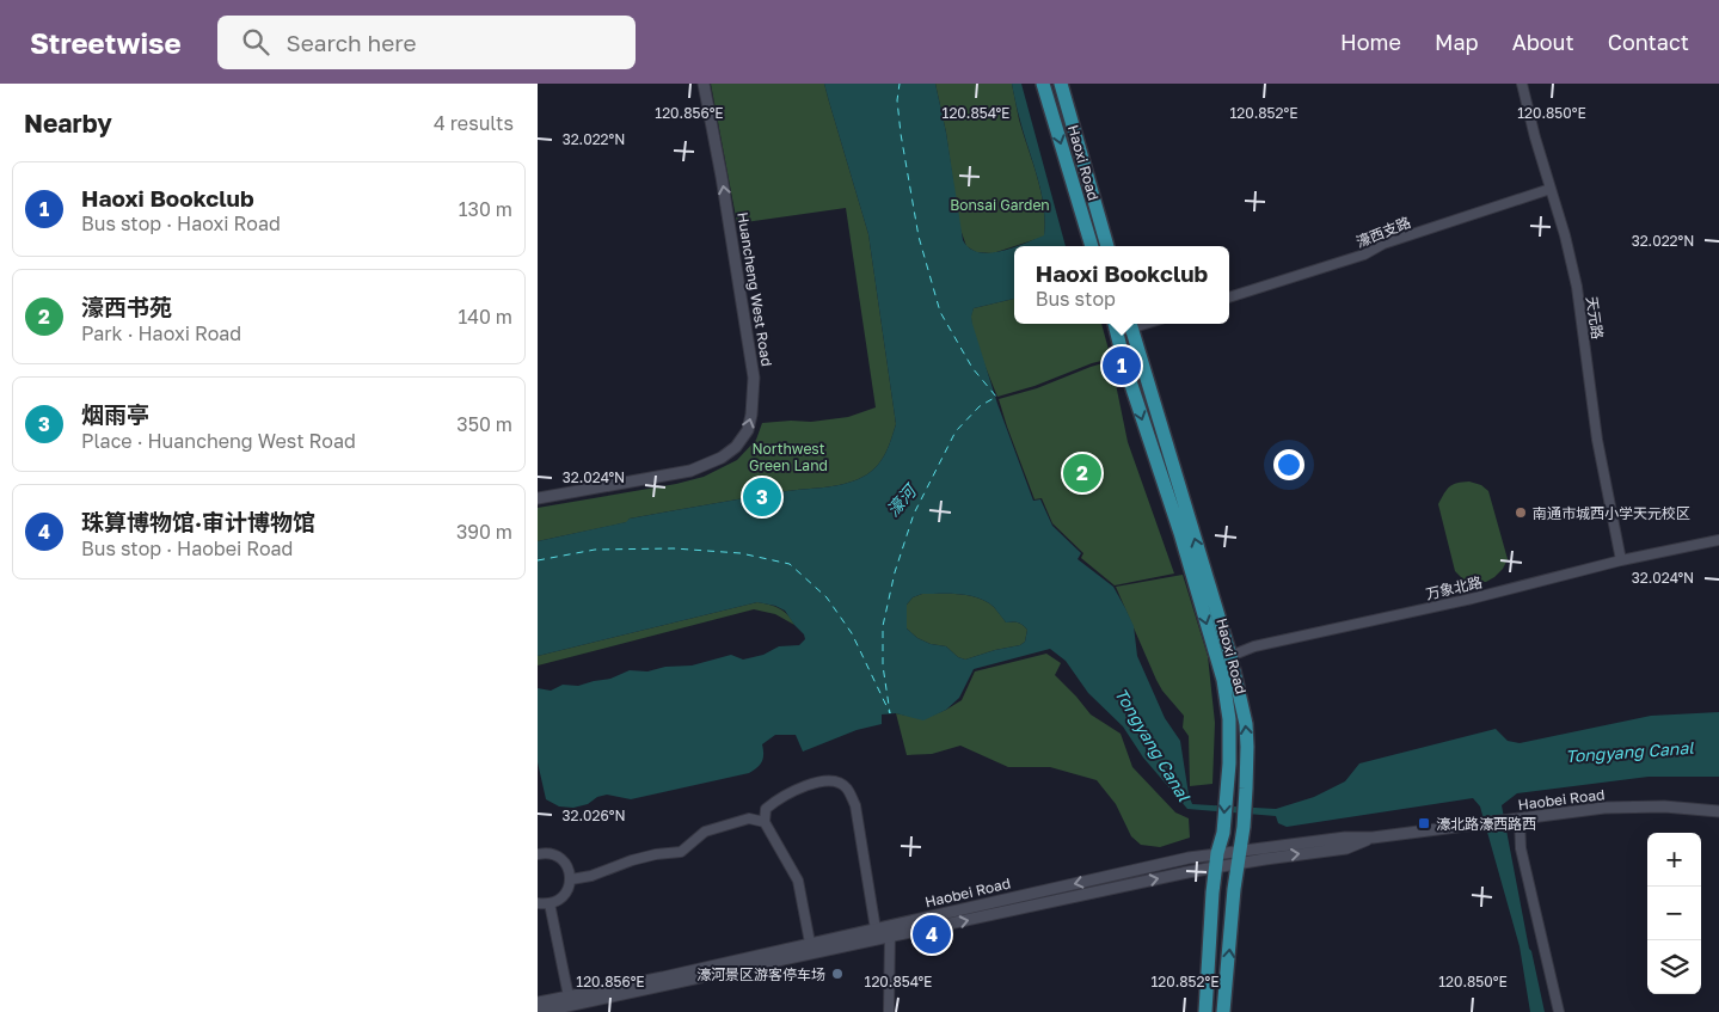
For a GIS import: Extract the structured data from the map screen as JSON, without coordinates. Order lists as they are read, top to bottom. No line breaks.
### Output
{"streets":{"main road":["Haoxi Road"],"street":["濠西支路","Huancheng West Road","天元路","万象北路","Haobei Road"]},"crossings":[["Haoxi Road","万象北路"],["Haoxi Road","Haobei Road"],["濠西支路","天元路"],["天元路","万象北路"]],"water":["濠河","Tongyang Canal"],"parks":["Bonsai Garden","Northwest Green Land"],"places":{"other":["南通市城西小学天元校区","濠河景区游客停车场"],"transit":["濠北路濠西路西"]},"page":{"header":"Streetwise","search":"Search here","nav":["Home","Map","About","Contact"],"heading":["Nearby","4 results"],"list":[{"mark":"1","name":"Haoxi Bookclub","note":"Bus stop · Haoxi Road","value":"130 m"},{"mark":"2","name":"濠西书苑","note":"Park · Haoxi Road","value":"140 m"},{"mark":"3","name":"烟雨亭","note":"Place · Huancheng West Road","value":"350 m"},{"mark":"4","name":"珠算博物馆·审计博物馆","note":"Bus stop · Haobei Road","value":"390 m"}],"popup":["Haoxi Bookclub","Bus stop"],"pins":["1","2","3","4"],"map_buttons":["+","−"]},"coordinates":["120.856°E","120.854°E","120.852°E","120.850°E","32.022°N","32.024°N","32.026°N"]}
